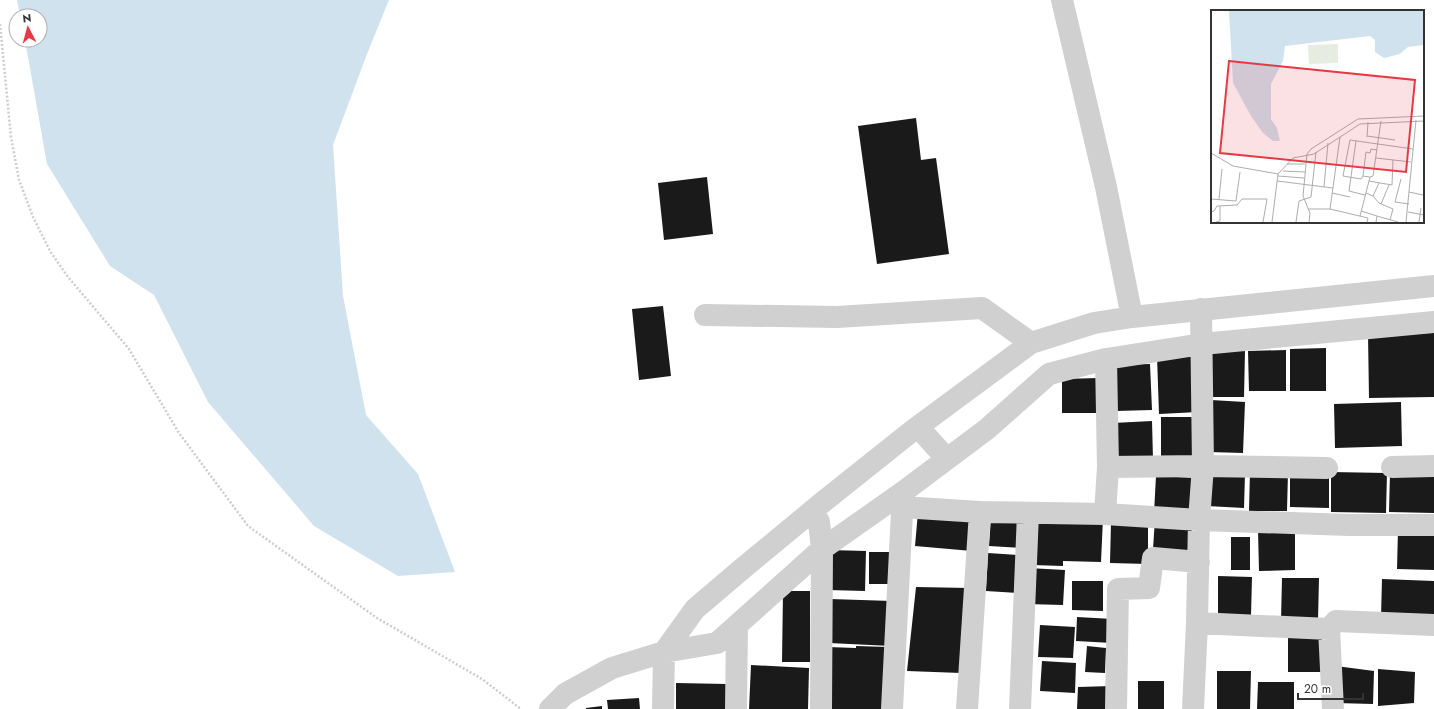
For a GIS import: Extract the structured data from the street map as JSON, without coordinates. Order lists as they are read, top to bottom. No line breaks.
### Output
{"scale_bar":"20 m","north":"top"}
